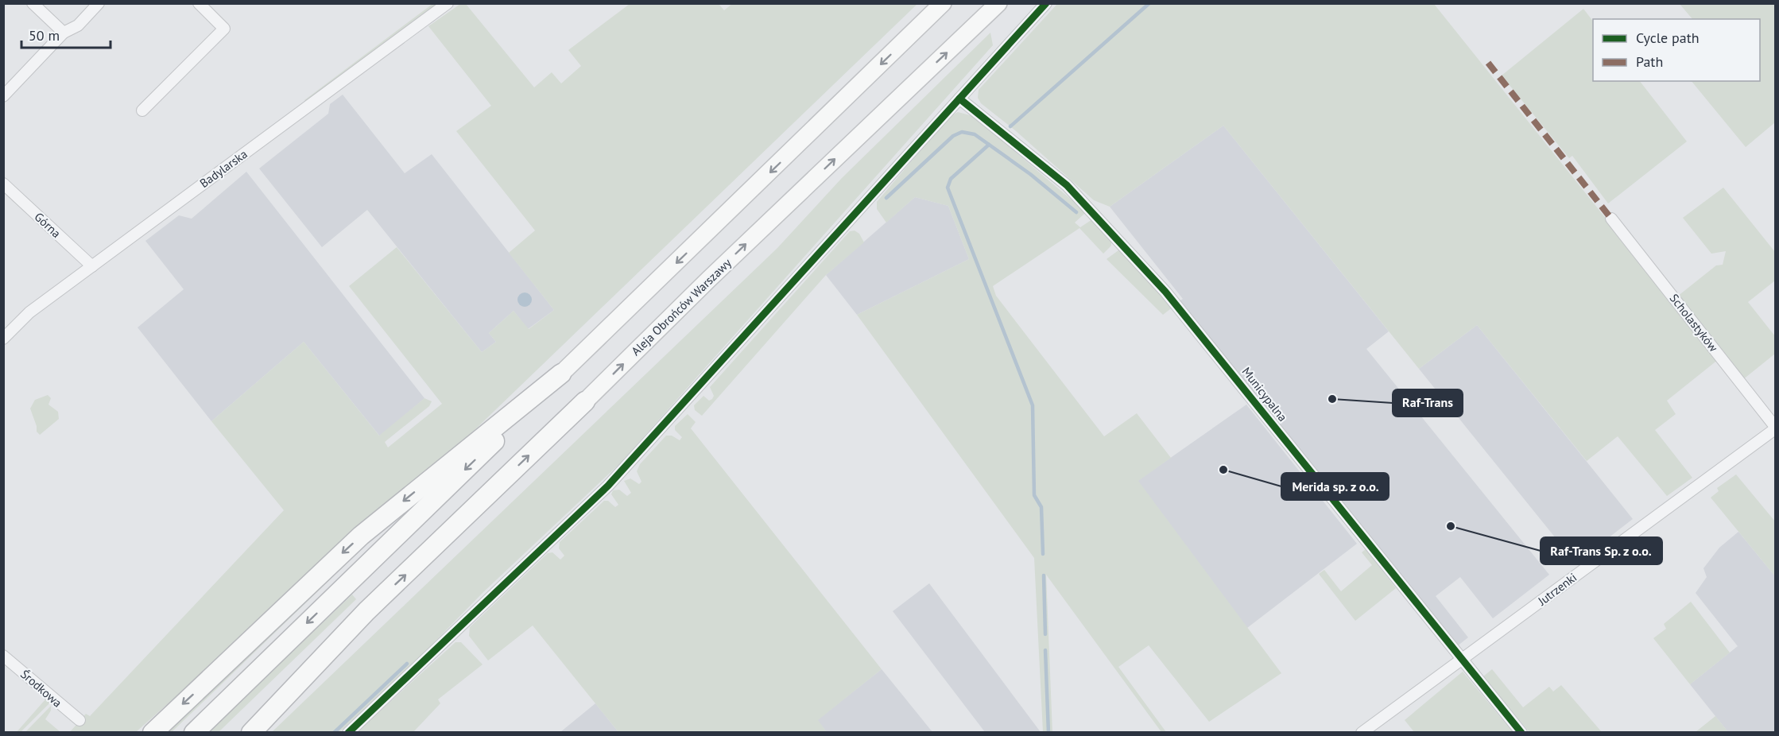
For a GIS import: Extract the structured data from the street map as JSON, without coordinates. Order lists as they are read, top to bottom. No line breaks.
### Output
{"streets":{"highway":["Aleja Obrońców Warszawy"],"street":["Badylarska","Górna","Scholastyków","Municypalna","Jutrzenki","Środkowa"]},"crossings":[["Badylarska","Górna"],["Scholastyków","Jutrzenki"],["Municypalna","Jutrzenki"]],"places":["Raf-Trans","Merida sp. z o.o.","Raf-Trans Sp. z o.o."],"legend":["Cycle path","Path"],"scale_bar":"50 m"}
